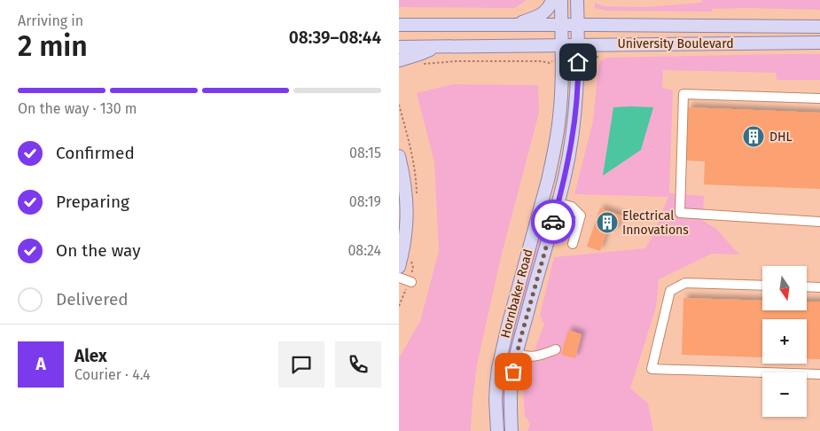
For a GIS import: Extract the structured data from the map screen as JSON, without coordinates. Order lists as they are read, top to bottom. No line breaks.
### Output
{"streets":{"main road":["University Boulevard","Hornbaker Road"]},"crossings":[["University Boulevard","Hornbaker Road"]],"places":{"building":["DHL","Electrical Innovations"]},"north":"bottom","page":{"heading":["2 min","Arriving in","08:39–08:44"],"panel":["Alex","Courier · 4.4"],"bar":"On the way · 130 m","list":[["Confirmed","08:15"],["Preparing","08:19"],["On the way","08:24"],"Delivered"],"map_buttons":["+","−"],"round":"A"}}
